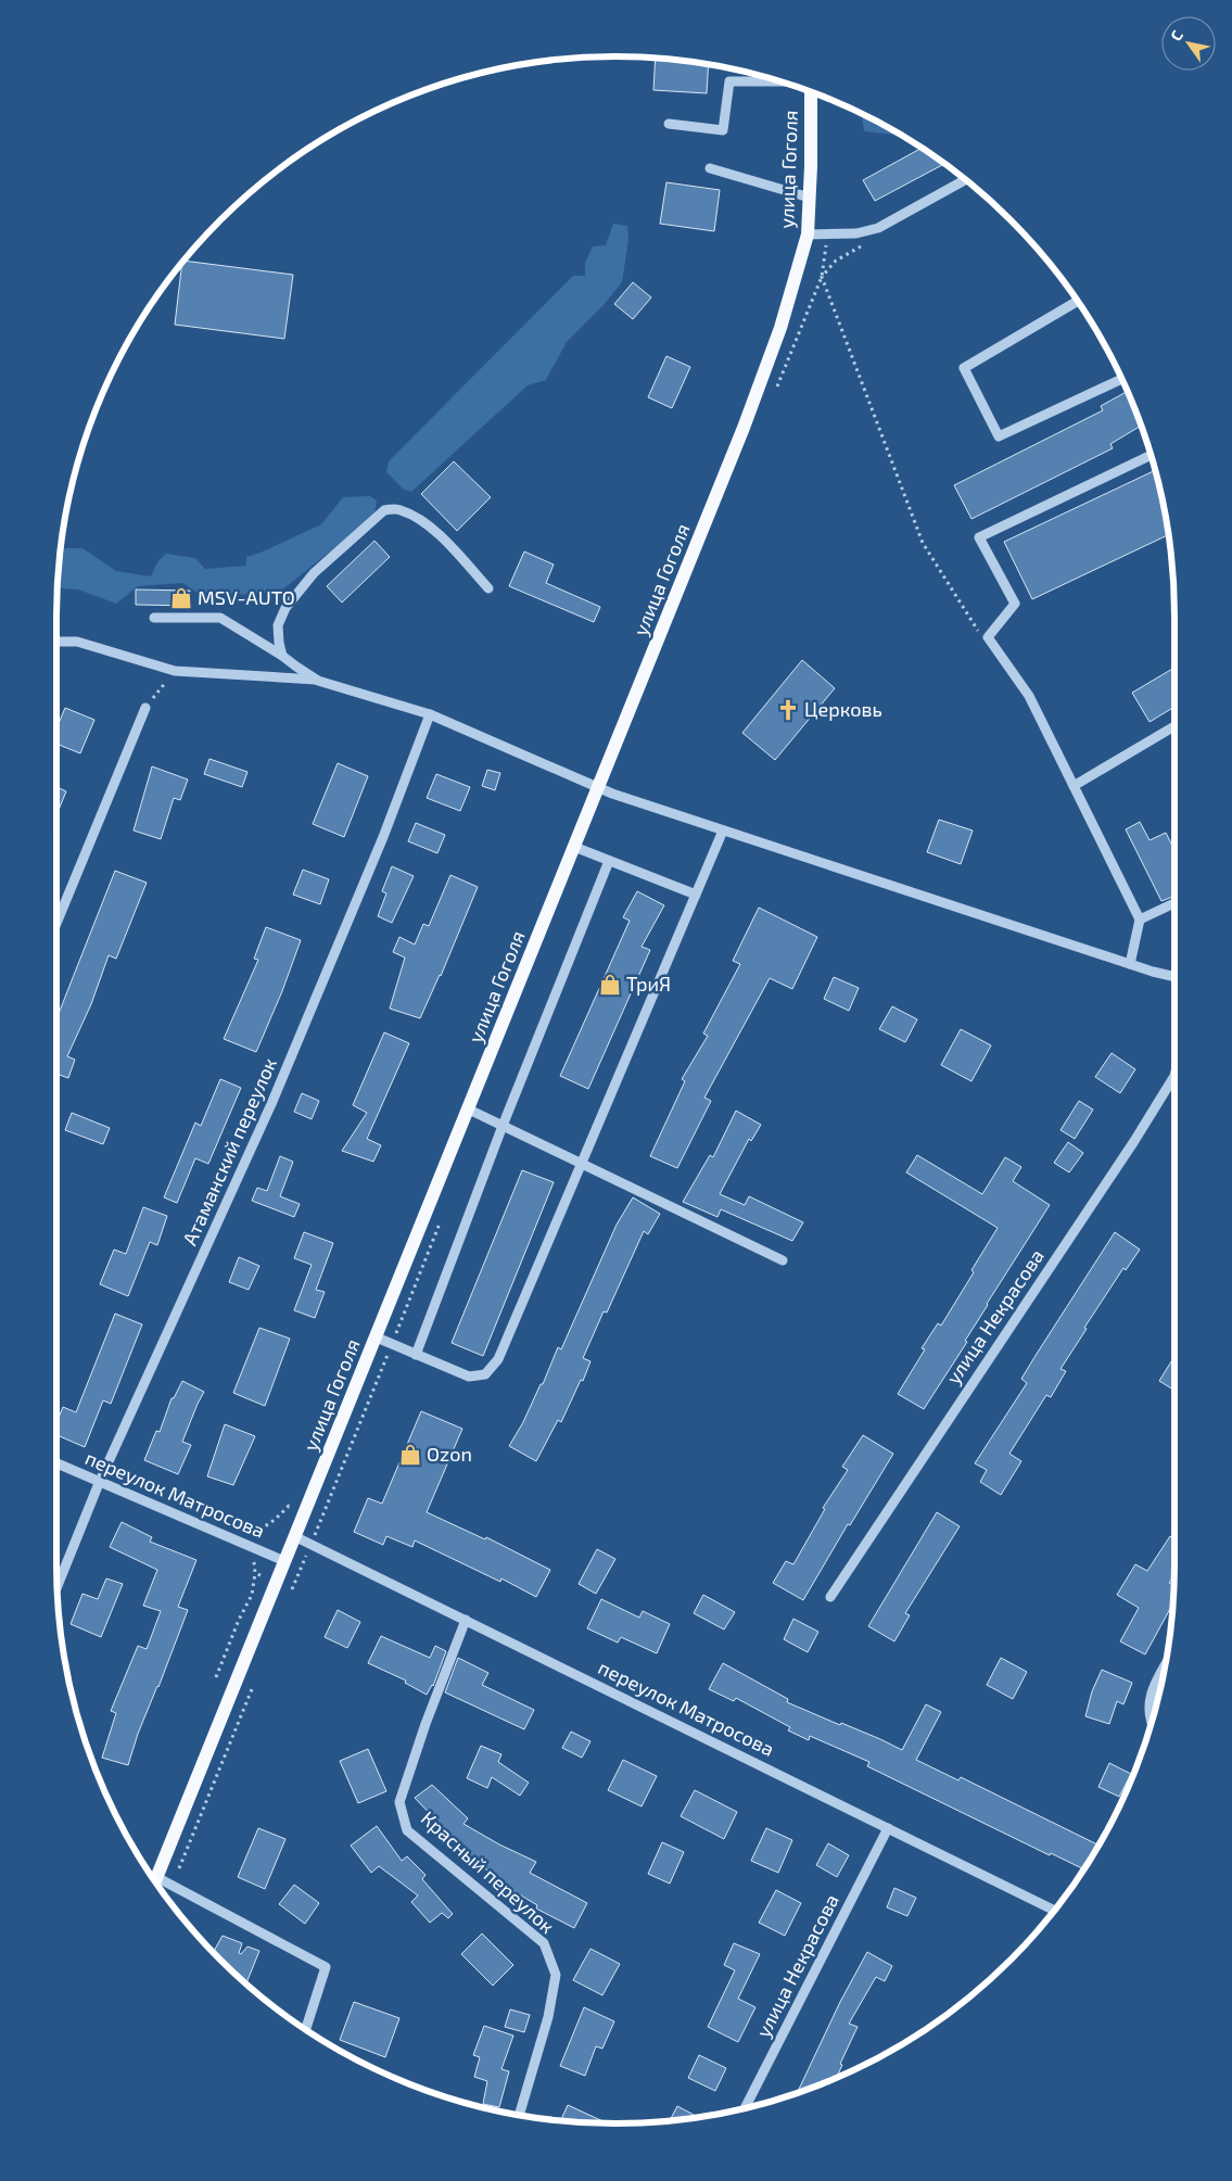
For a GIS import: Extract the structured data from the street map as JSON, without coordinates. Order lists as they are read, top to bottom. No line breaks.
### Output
{"streets":{"main road":["улица Гоголя"],"street":["Атаманский переулок","улица Некрасова","переулок Матросова","Красный переулок"]},"crossings":[["улица Гоголя","переулок Матросова"],["Атаманский переулок","переулок Матросова"],["улица Некрасова","переулок Матросова"],["переулок Матросова","Красный переулок"]],"places":{"shop":["MSV-AUTO","ТриЯ","Ozon"],"church":["Церковь"]},"north":"top left"}
